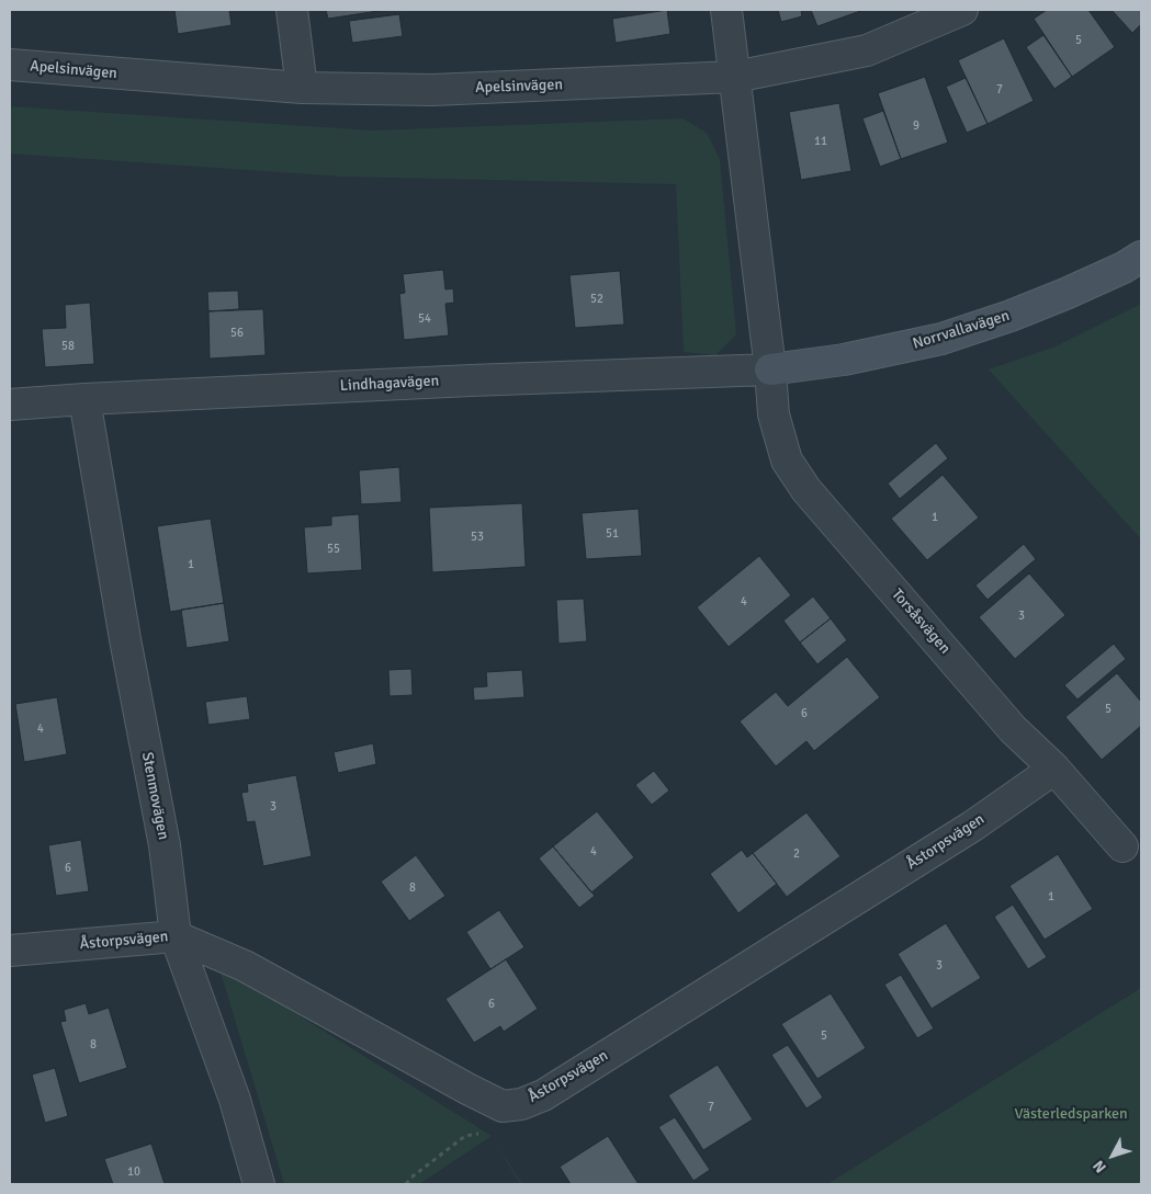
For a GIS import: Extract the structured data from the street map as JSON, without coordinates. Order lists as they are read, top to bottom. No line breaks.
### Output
{"streets":{"street":["Apelsinvägen","Norrvallavägen","Lindhagavägen","Torsåsvägen","Stenmovägen","Åstorpsvägen"]},"crossings":[["Norrvallavägen","Lindhagavägen"],["Norrvallavägen","Torsåsvägen"],["Lindhagavägen","Torsåsvägen"],["Lindhagavägen","Stenmovägen"],["Torsåsvägen","Åstorpsvägen"],["Stenmovägen","Åstorpsvägen"]],"parks":["Västerledsparken"],"house_numbers":["5","7","9","11","52","54","56","58","1","51","53","55","1","4","3","5","6","4","3","4","2","6","8","1","3","6","5","8","7","10"],"north":"bottom left"}
